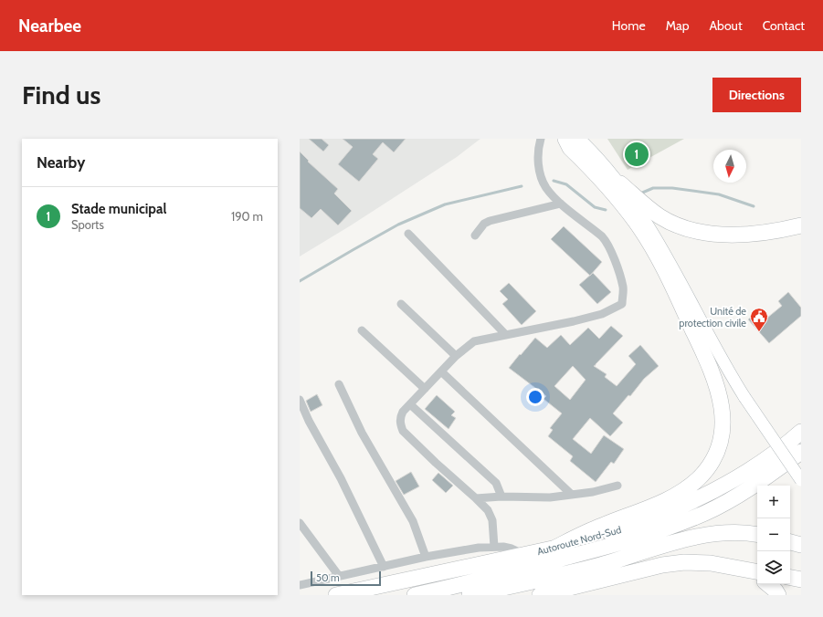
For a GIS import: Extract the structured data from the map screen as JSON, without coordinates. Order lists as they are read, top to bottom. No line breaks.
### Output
{"streets":{"highway":["Autoroute Nord-Sud"]},"places":{"public building":["Unité de protection civile"]},"scale_bar":"50 m","north":"bottom","page":{"header":"Nearbee","nav":["Home","Map","About","Contact"],"buttons":"Directions","title":"Find us","heading":"Nearby","pins":"1","list":[{"mark":"1","name":"Stade municipal","note":"Sports","value":"190 m"}],"map_buttons":["+","−"],"scale":"50 m"}}
